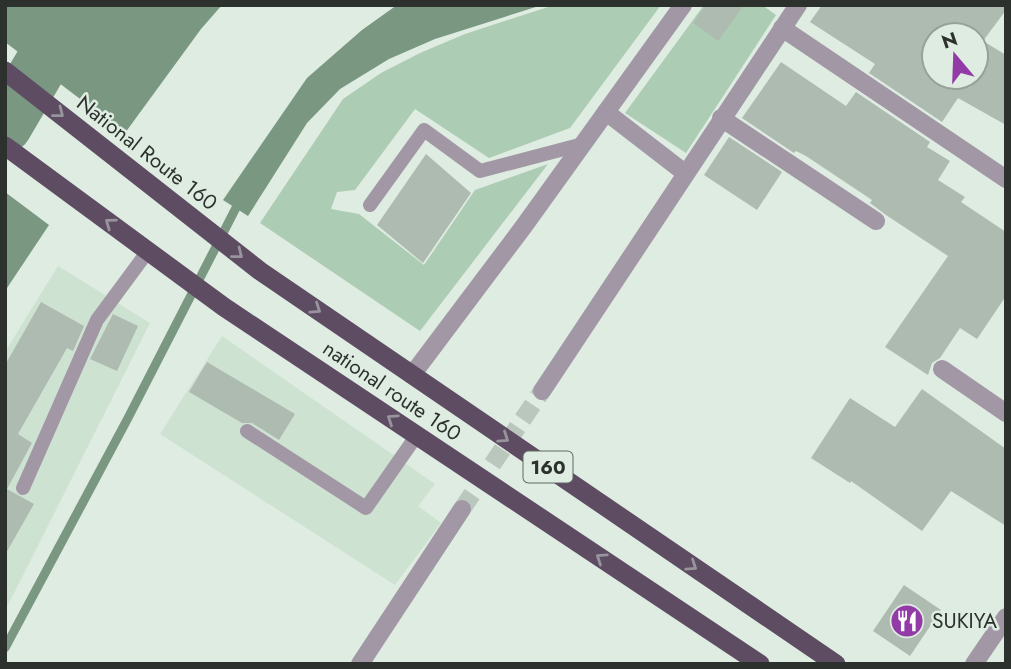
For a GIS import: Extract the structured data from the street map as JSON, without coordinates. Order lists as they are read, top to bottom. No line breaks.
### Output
{"streets":{"highway":["National Route 160","national route 160","160"]},"crossings":[["National Route 160","national route 160"]],"one_way":["National Route 160"],"places":{"restaurant":["SUKIYA"]},"north":"top"}
